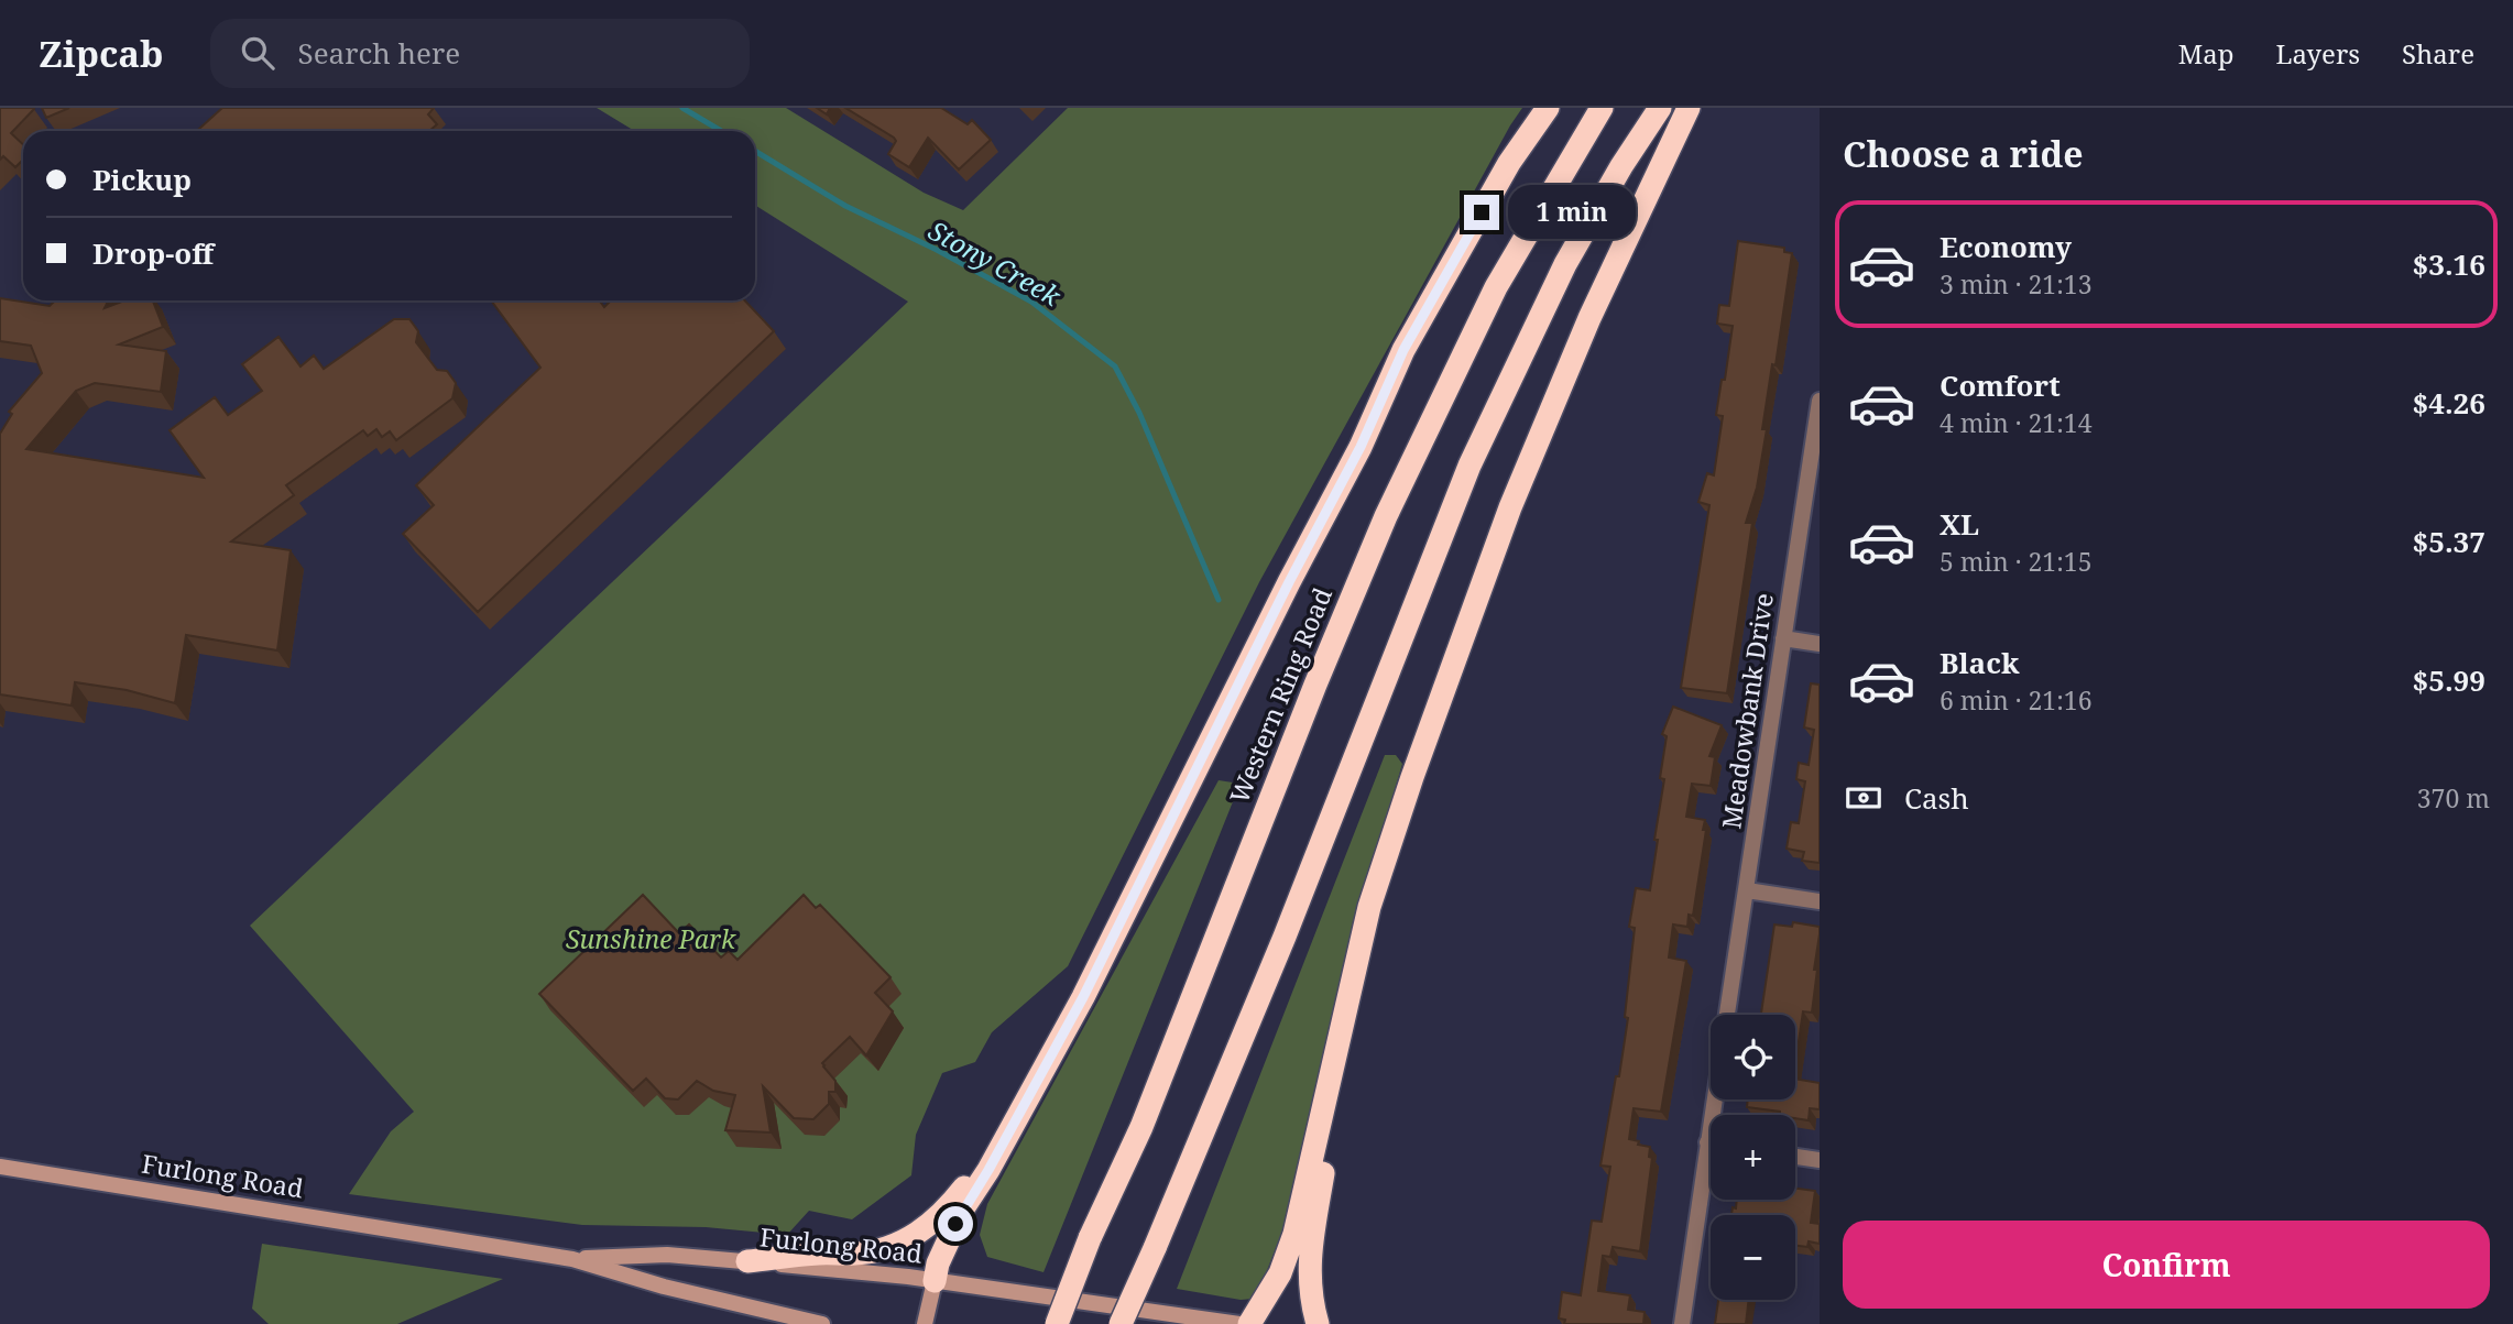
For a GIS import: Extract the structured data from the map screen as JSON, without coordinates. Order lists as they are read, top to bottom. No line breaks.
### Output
{"streets":{"highway":["Western Ring Road"],"main road":["Furlong Road"],"street":["Meadowbank Drive"]},"water":["Stony Creek"],"parks":["Sunshine Park"],"page":{"header":"Zipcab","search":"Search here","nav":["Map","Layers","Share"],"heading":"Choose a ride","banner":["Pickup","Drop-off"],"bubble":"1 min","list":[{"name":"Economy","note":"3 min · 21:13","value":"$3.16"},{"name":"Comfort","note":"4 min · 21:14","value":"$4.26"},{"name":"XL","note":"5 min · 21:15","value":"$5.37"},{"name":"Black","note":"6 min · 21:16","value":"$5.99"}],"pay":["Cash","370 m"],"map_buttons":["+","−"],"buttons":"Confirm"}}
